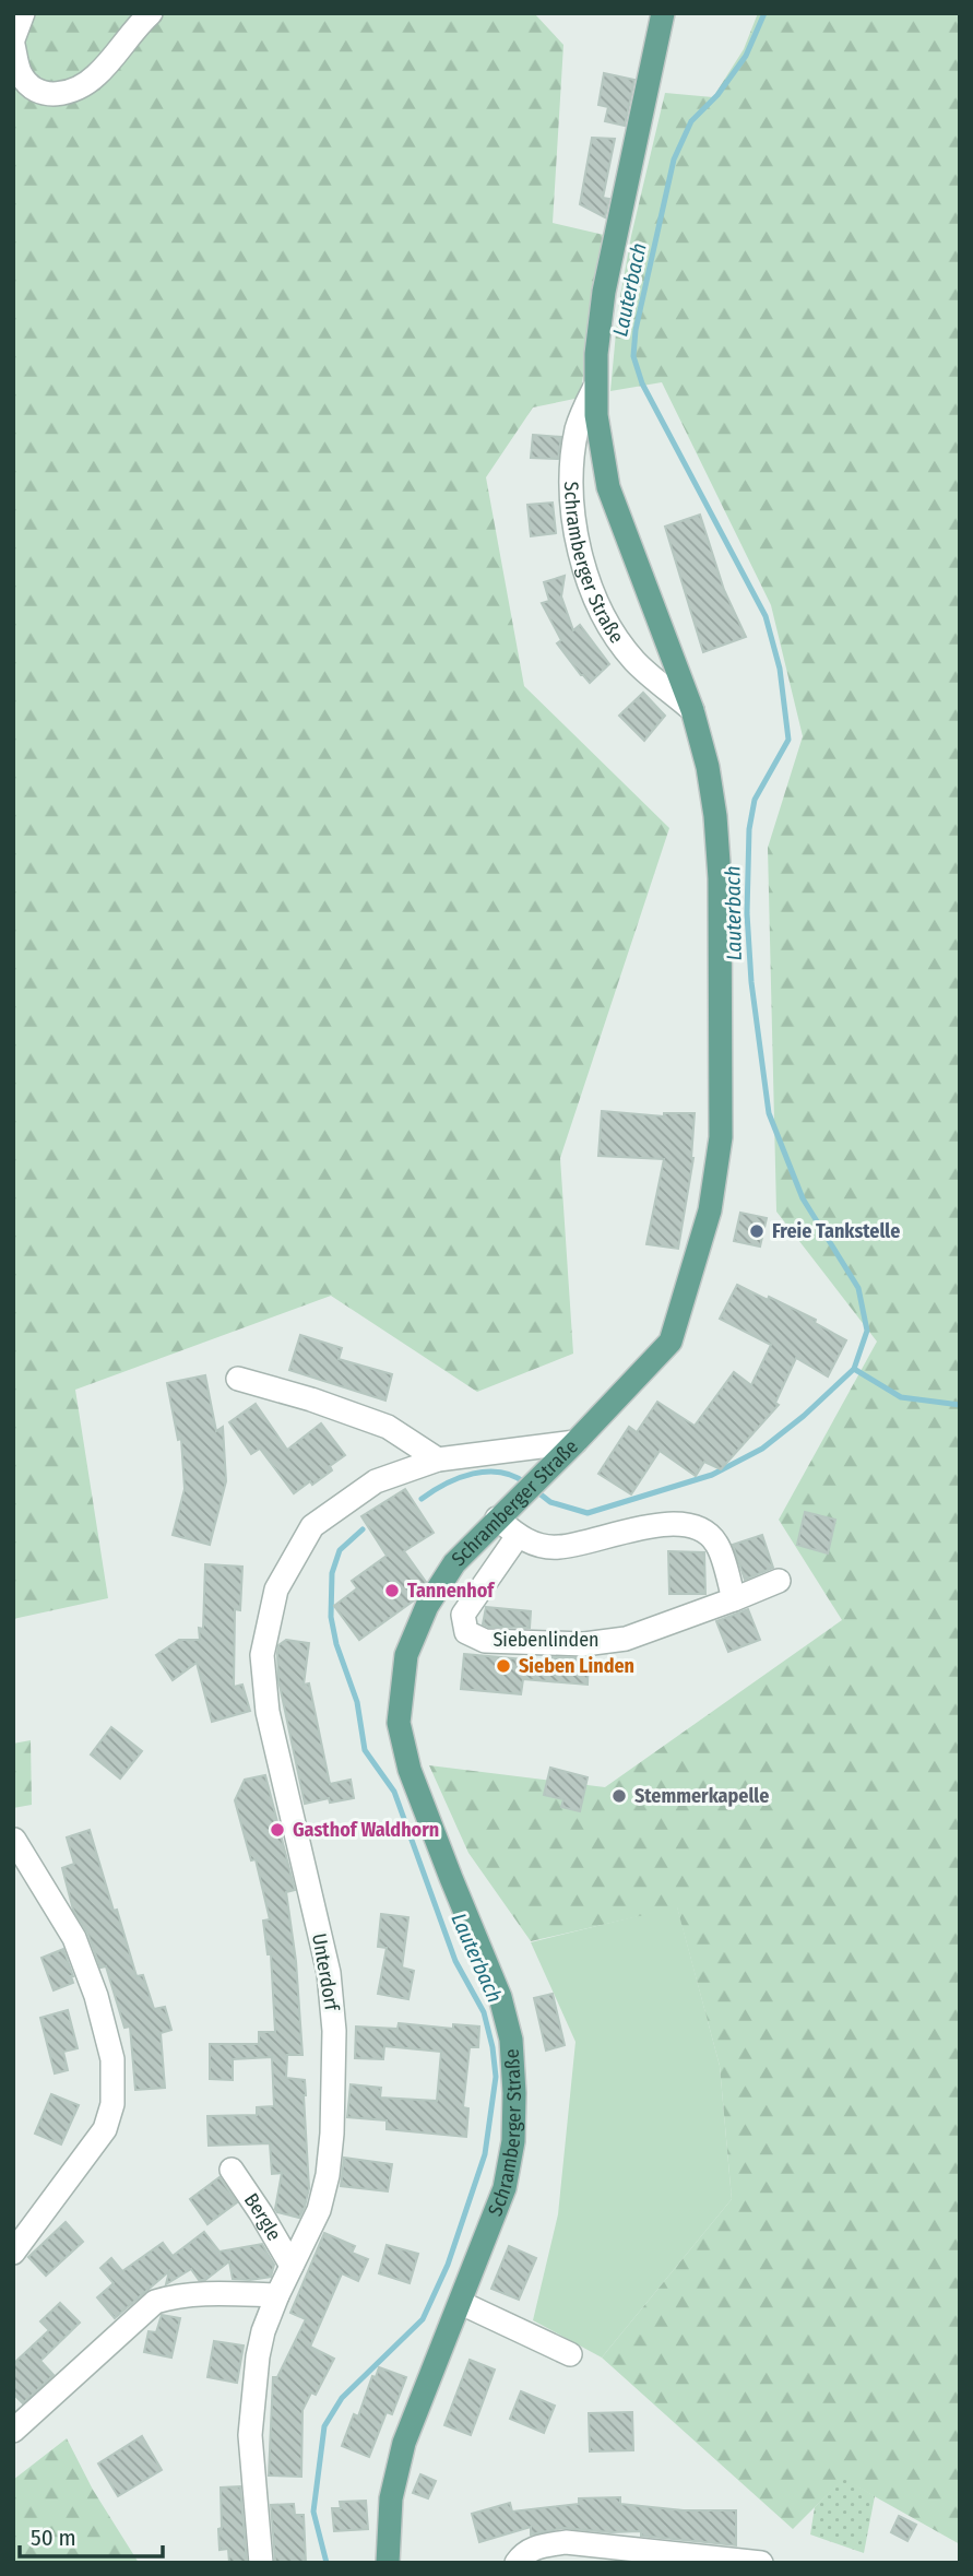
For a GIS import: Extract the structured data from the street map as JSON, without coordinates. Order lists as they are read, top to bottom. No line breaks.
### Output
{"streets":{"main road":["Schramberger Straße"],"street":["Siebenlinden","Unterdorf","Bergle"]},"crossings":[["Schramberger Straße","Unterdorf"],["Unterdorf","Bergle"]],"water":["Lauterbach"],"places":["Freie Tankstelle","Tannenhof","Sieben Linden","Stemmerkapelle","Gasthof Waldhorn"],"scale_bar":"50 m"}
